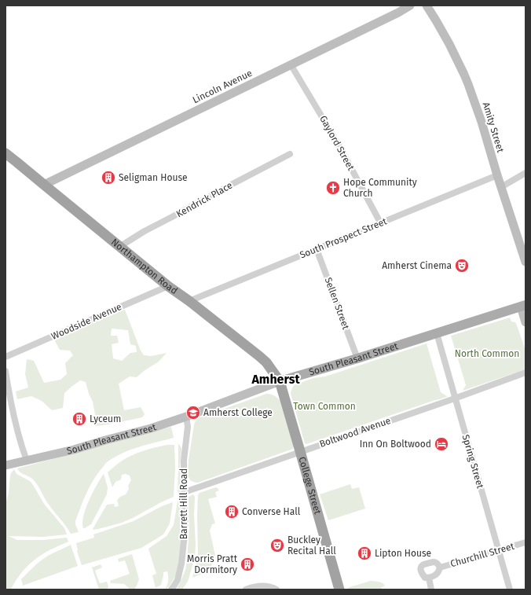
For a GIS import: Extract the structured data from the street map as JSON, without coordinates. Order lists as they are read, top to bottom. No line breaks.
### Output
{"streets":{"highway":["Northampton Road","College Street"],"main road":["Lincoln Avenue","Amity Street","South Pleasant Street"],"street":["Gaylord Street","Kendrick Place","South Prospect Street","Sellen Street","Woodside Avenue","Boltwood Avenue","Spring Street","Barrett Hill Road","Churchill Street"]},"crossings":[["Lincoln Avenue","Gaylord Street"],["Lincoln Avenue","Northampton Road"],["Amity Street","South Prospect Street"],["Gaylord Street","South Prospect Street"],["Kendrick Place","Northampton Road"],["South Prospect Street","Northampton Road"],["South Prospect Street","Sellen Street"],["Northampton Road","Woodside Avenue"],["Northampton Road","South Pleasant Street"],["Northampton Road","College Street"],["Sellen Street","South Pleasant Street"],["South Pleasant Street","Spring Street"],["South Pleasant Street","College Street"],["South Pleasant Street","Barrett Hill Road"],["Boltwood Avenue","Spring Street"],["Boltwood Avenue","College Street"],["Boltwood Avenue","Barrett Hill Road"],["Spring Street","Churchill Street"]],"districts":["Amherst"],"parks":["North Common","Town Common"],"places":{"building":["Seligman House","Lyceum","Converse Hall","Lipton House","Morris Pratt Dormitory"],"church":["Hope Community Church"],"theatre":["Amherst Cinema","Buckley Recital Hall"],"school or university":["Amherst College"],"hotel":["Inn On Boltwood"]}}
